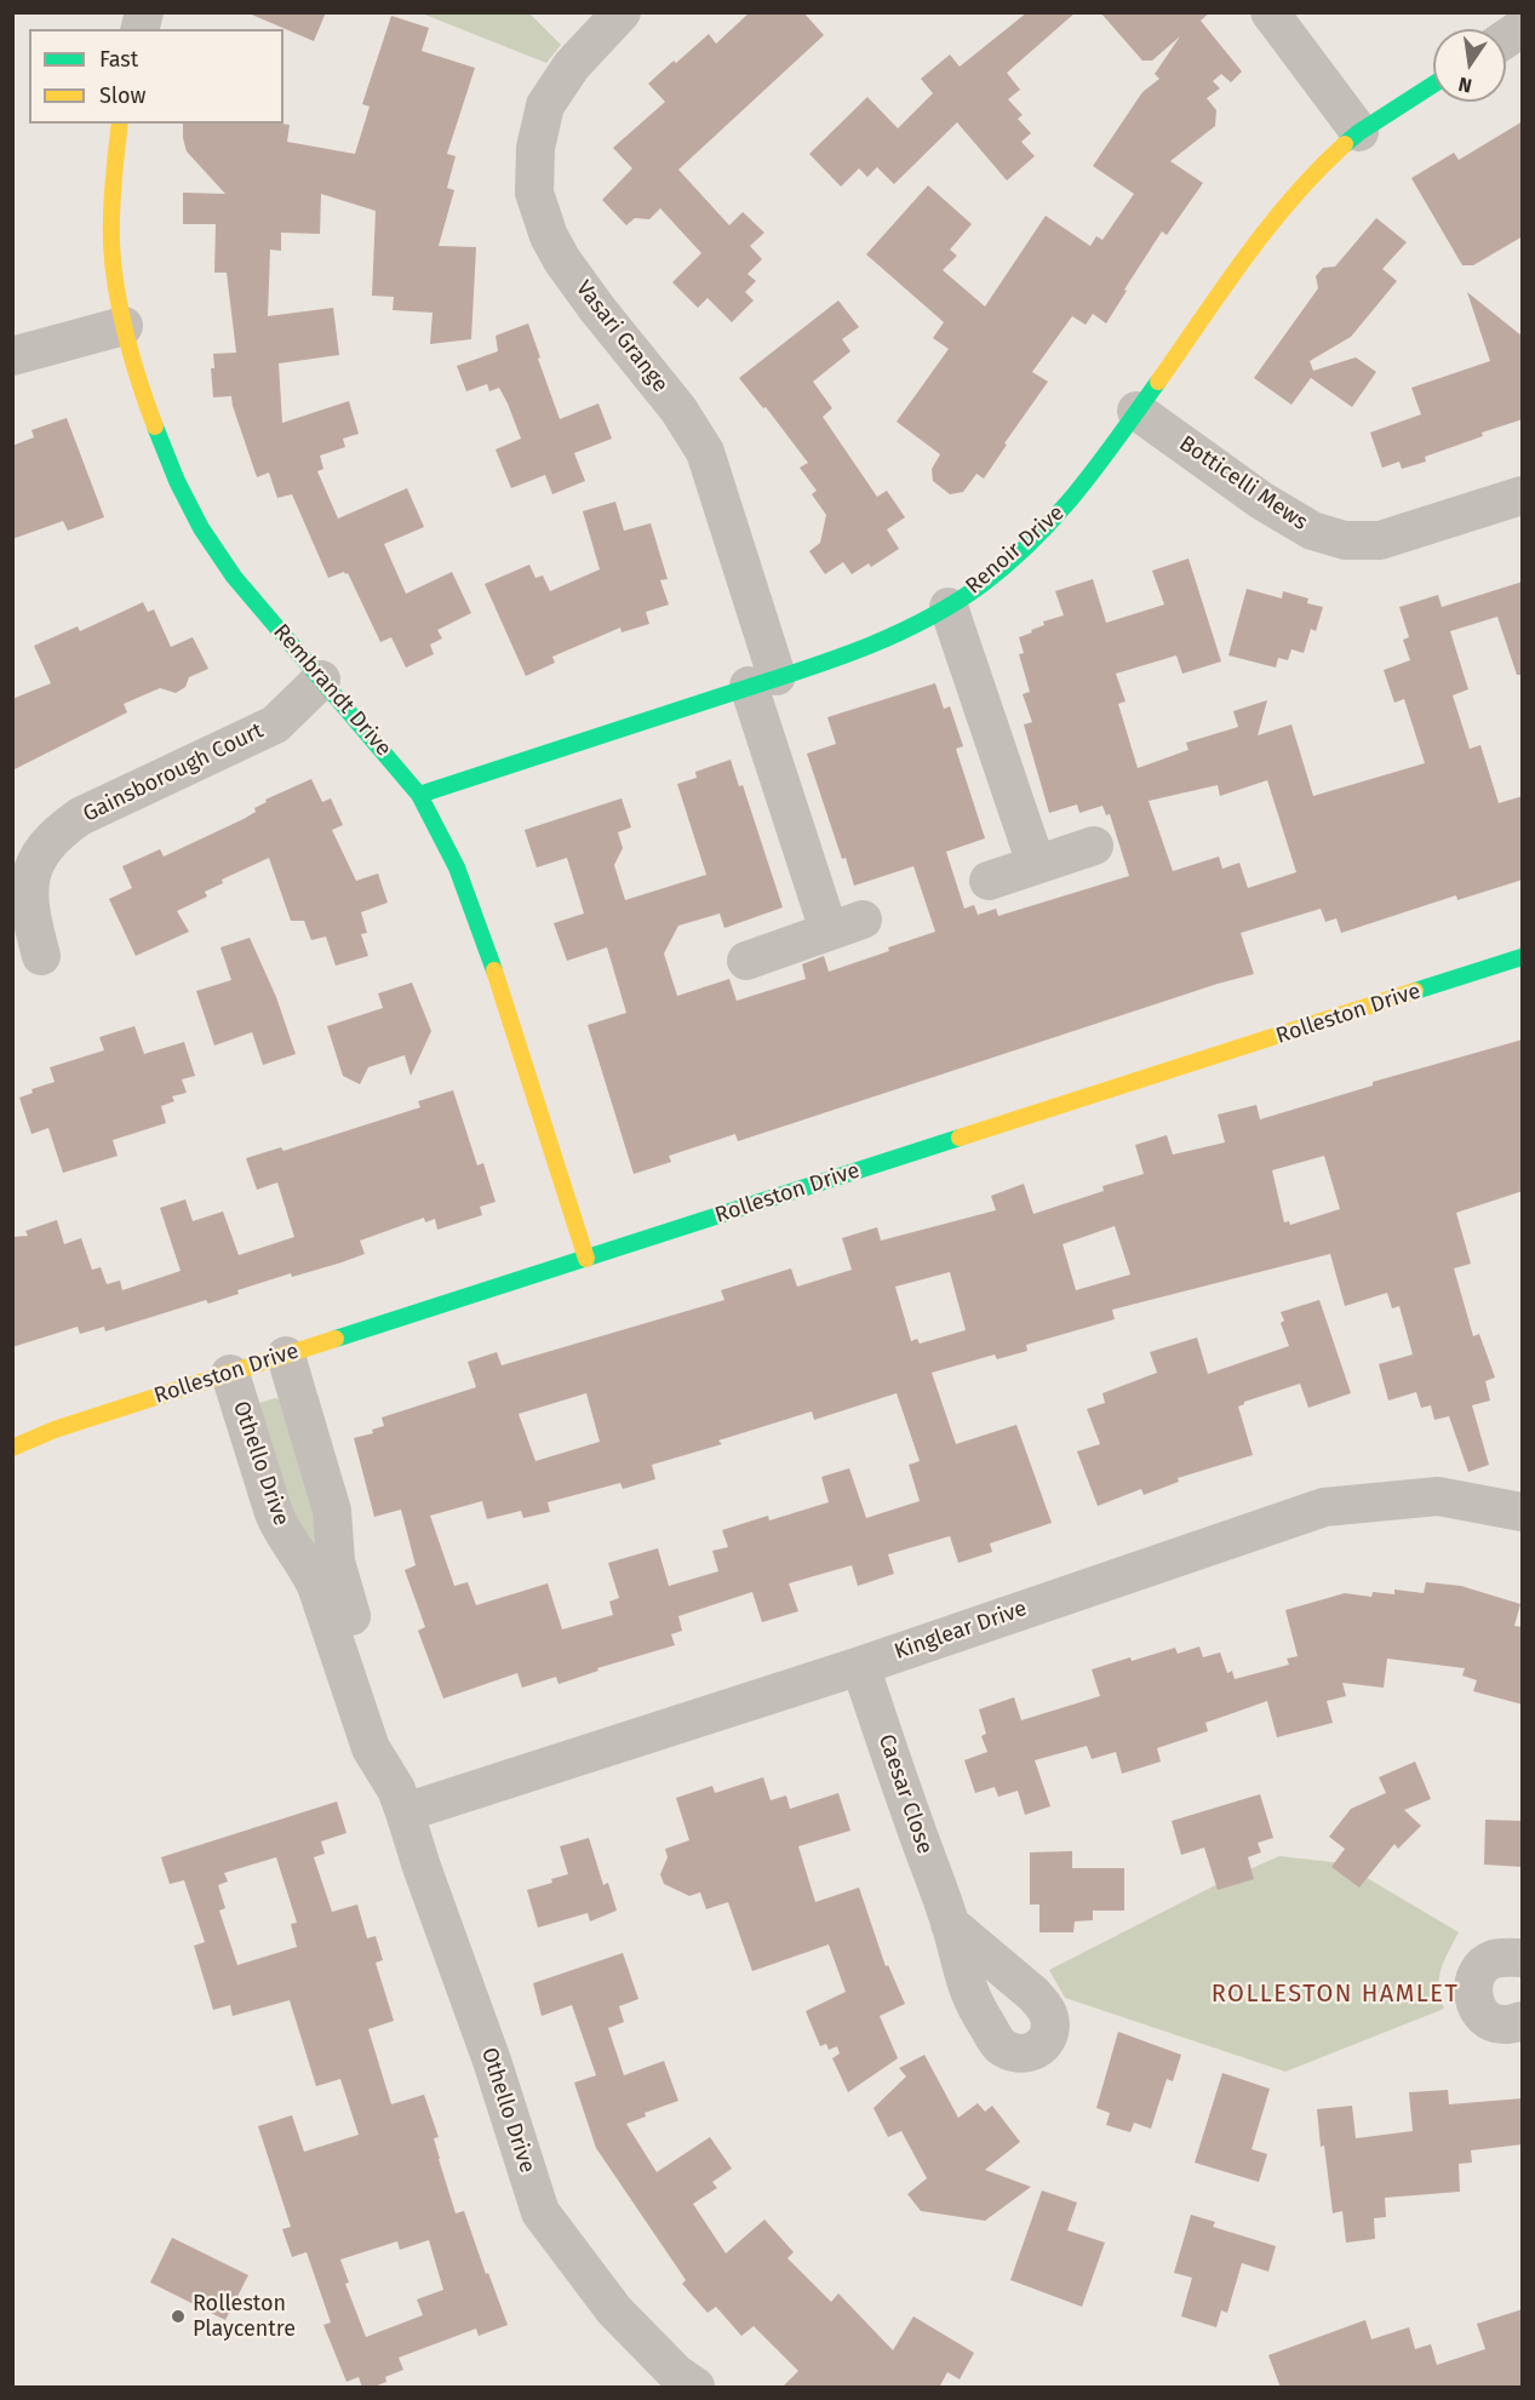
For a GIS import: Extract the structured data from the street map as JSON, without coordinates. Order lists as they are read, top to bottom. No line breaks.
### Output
{"streets":{"street":["Vasari Grange","Botticelli Mews","Renoir Drive","Rembrandt Drive","Gainsborough Court","Rolleston Drive","Othello Drive","Kinglear Drive","Caesar Close"]},"crossings":[["Vasari Grange","Renoir Drive"],["Botticelli Mews","Renoir Drive"],["Renoir Drive","Rembrandt Drive"],["Rembrandt Drive","Gainsborough Court"],["Rembrandt Drive","Rolleston Drive"],["Rolleston Drive","Othello Drive"],["Othello Drive","Kinglear Drive"],["Kinglear Drive","Caesar Close"]],"districts":["ROLLESTON HAMLET"],"places":["Rolleston Playcentre"],"legend":["Fast","Slow"],"north":"bottom"}
